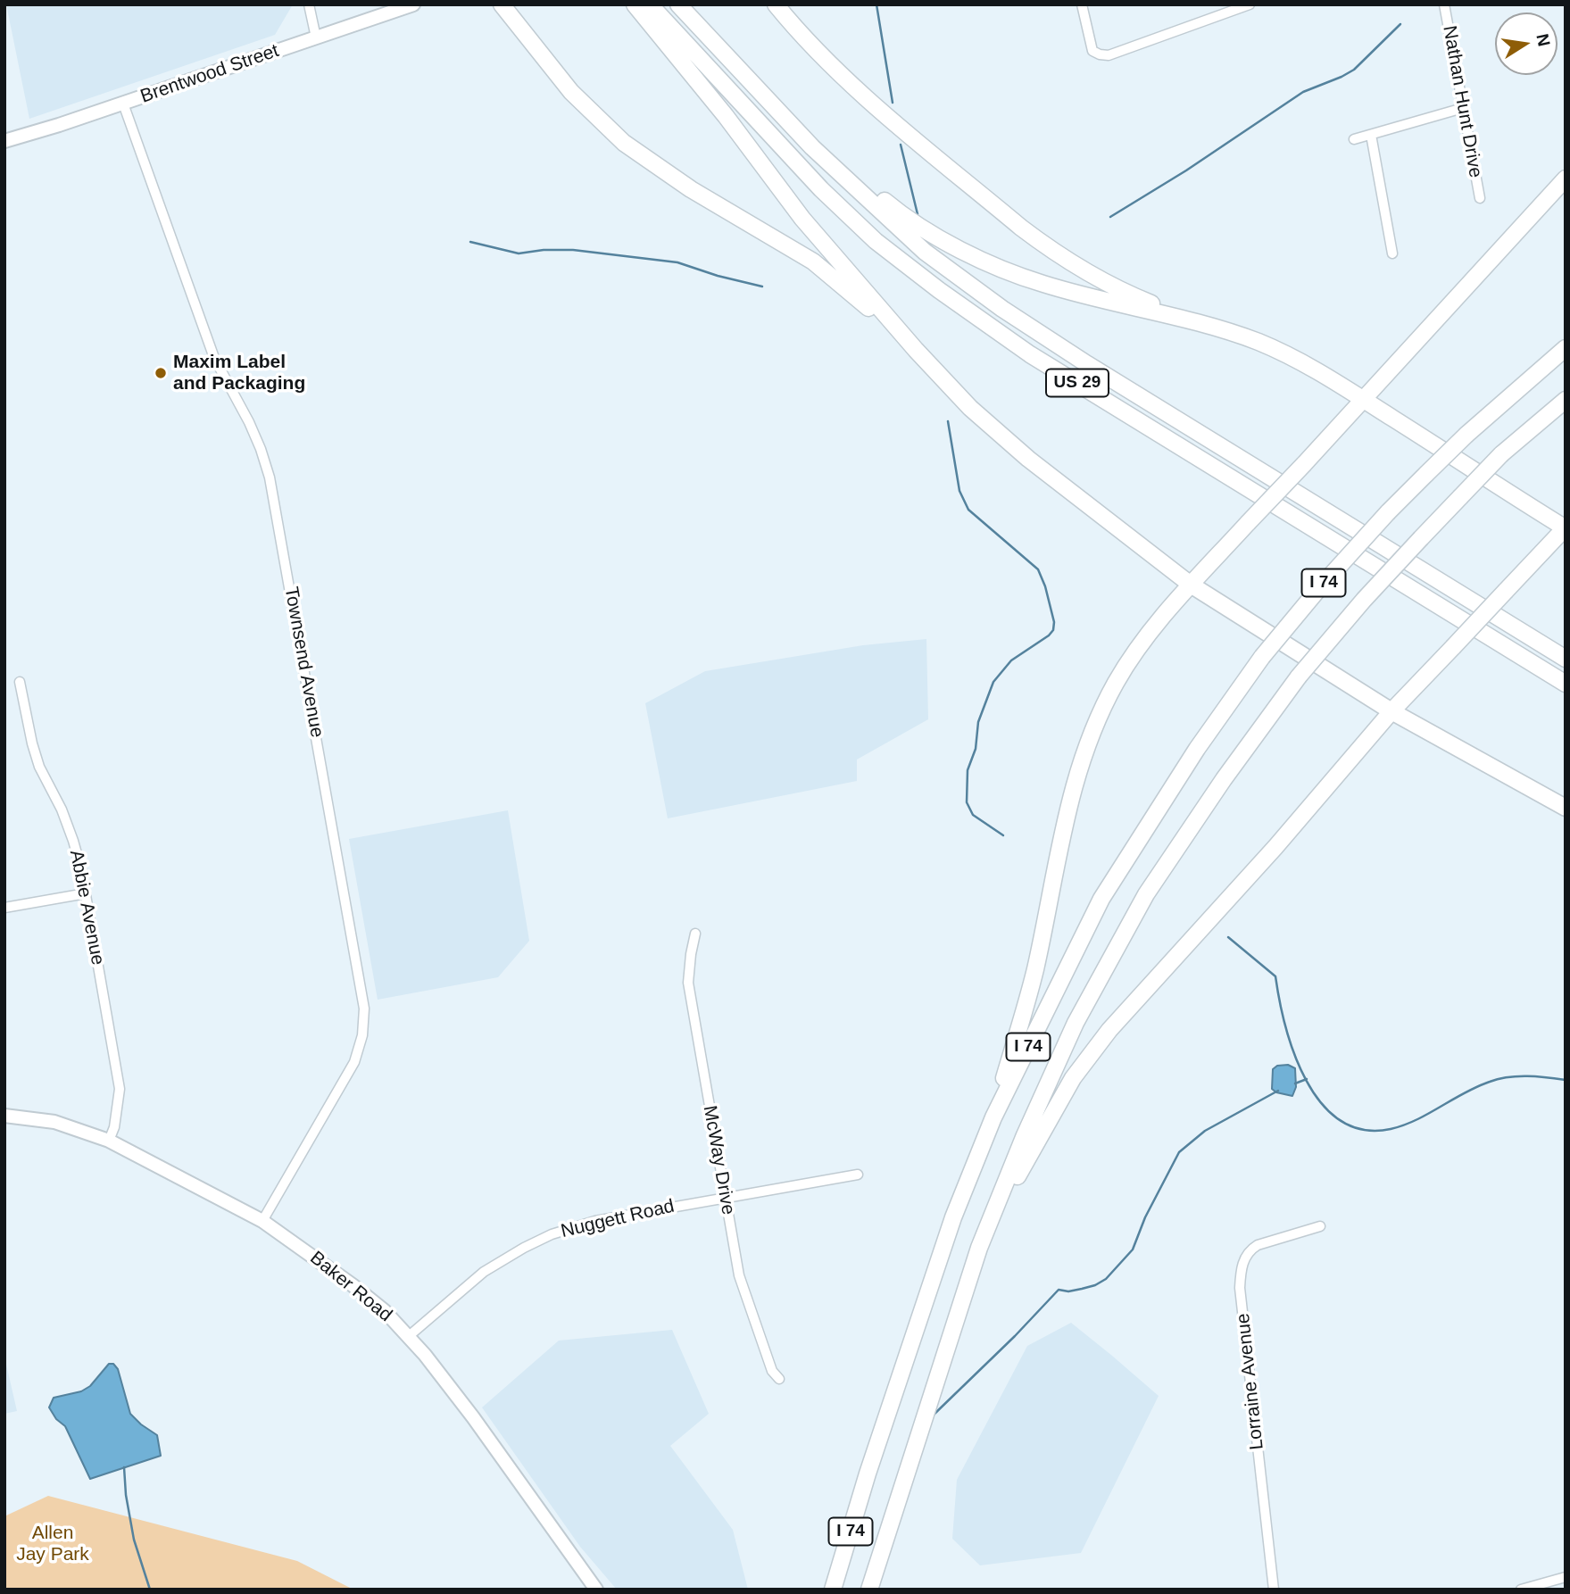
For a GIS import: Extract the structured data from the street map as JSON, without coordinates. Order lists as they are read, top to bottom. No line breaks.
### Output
{"streets":{"highway":["US 29","I 74"],"street":["Brentwood Street","Nathan Hunt Drive","Townsend Avenue","Abbie Avenue","McWay Drive","Nuggett Road","Baker Road","Lorraine Avenue"]},"crossings":[["Brentwood Street","Townsend Avenue"],["Townsend Avenue","Baker Road"],["Abbie Avenue","Baker Road"],["McWay Drive","Nuggett Road"],["Nuggett Road","Baker Road"]],"parks":["Allen Jay Park"],"places":["Maxim Label and Packaging"],"north":"right"}
